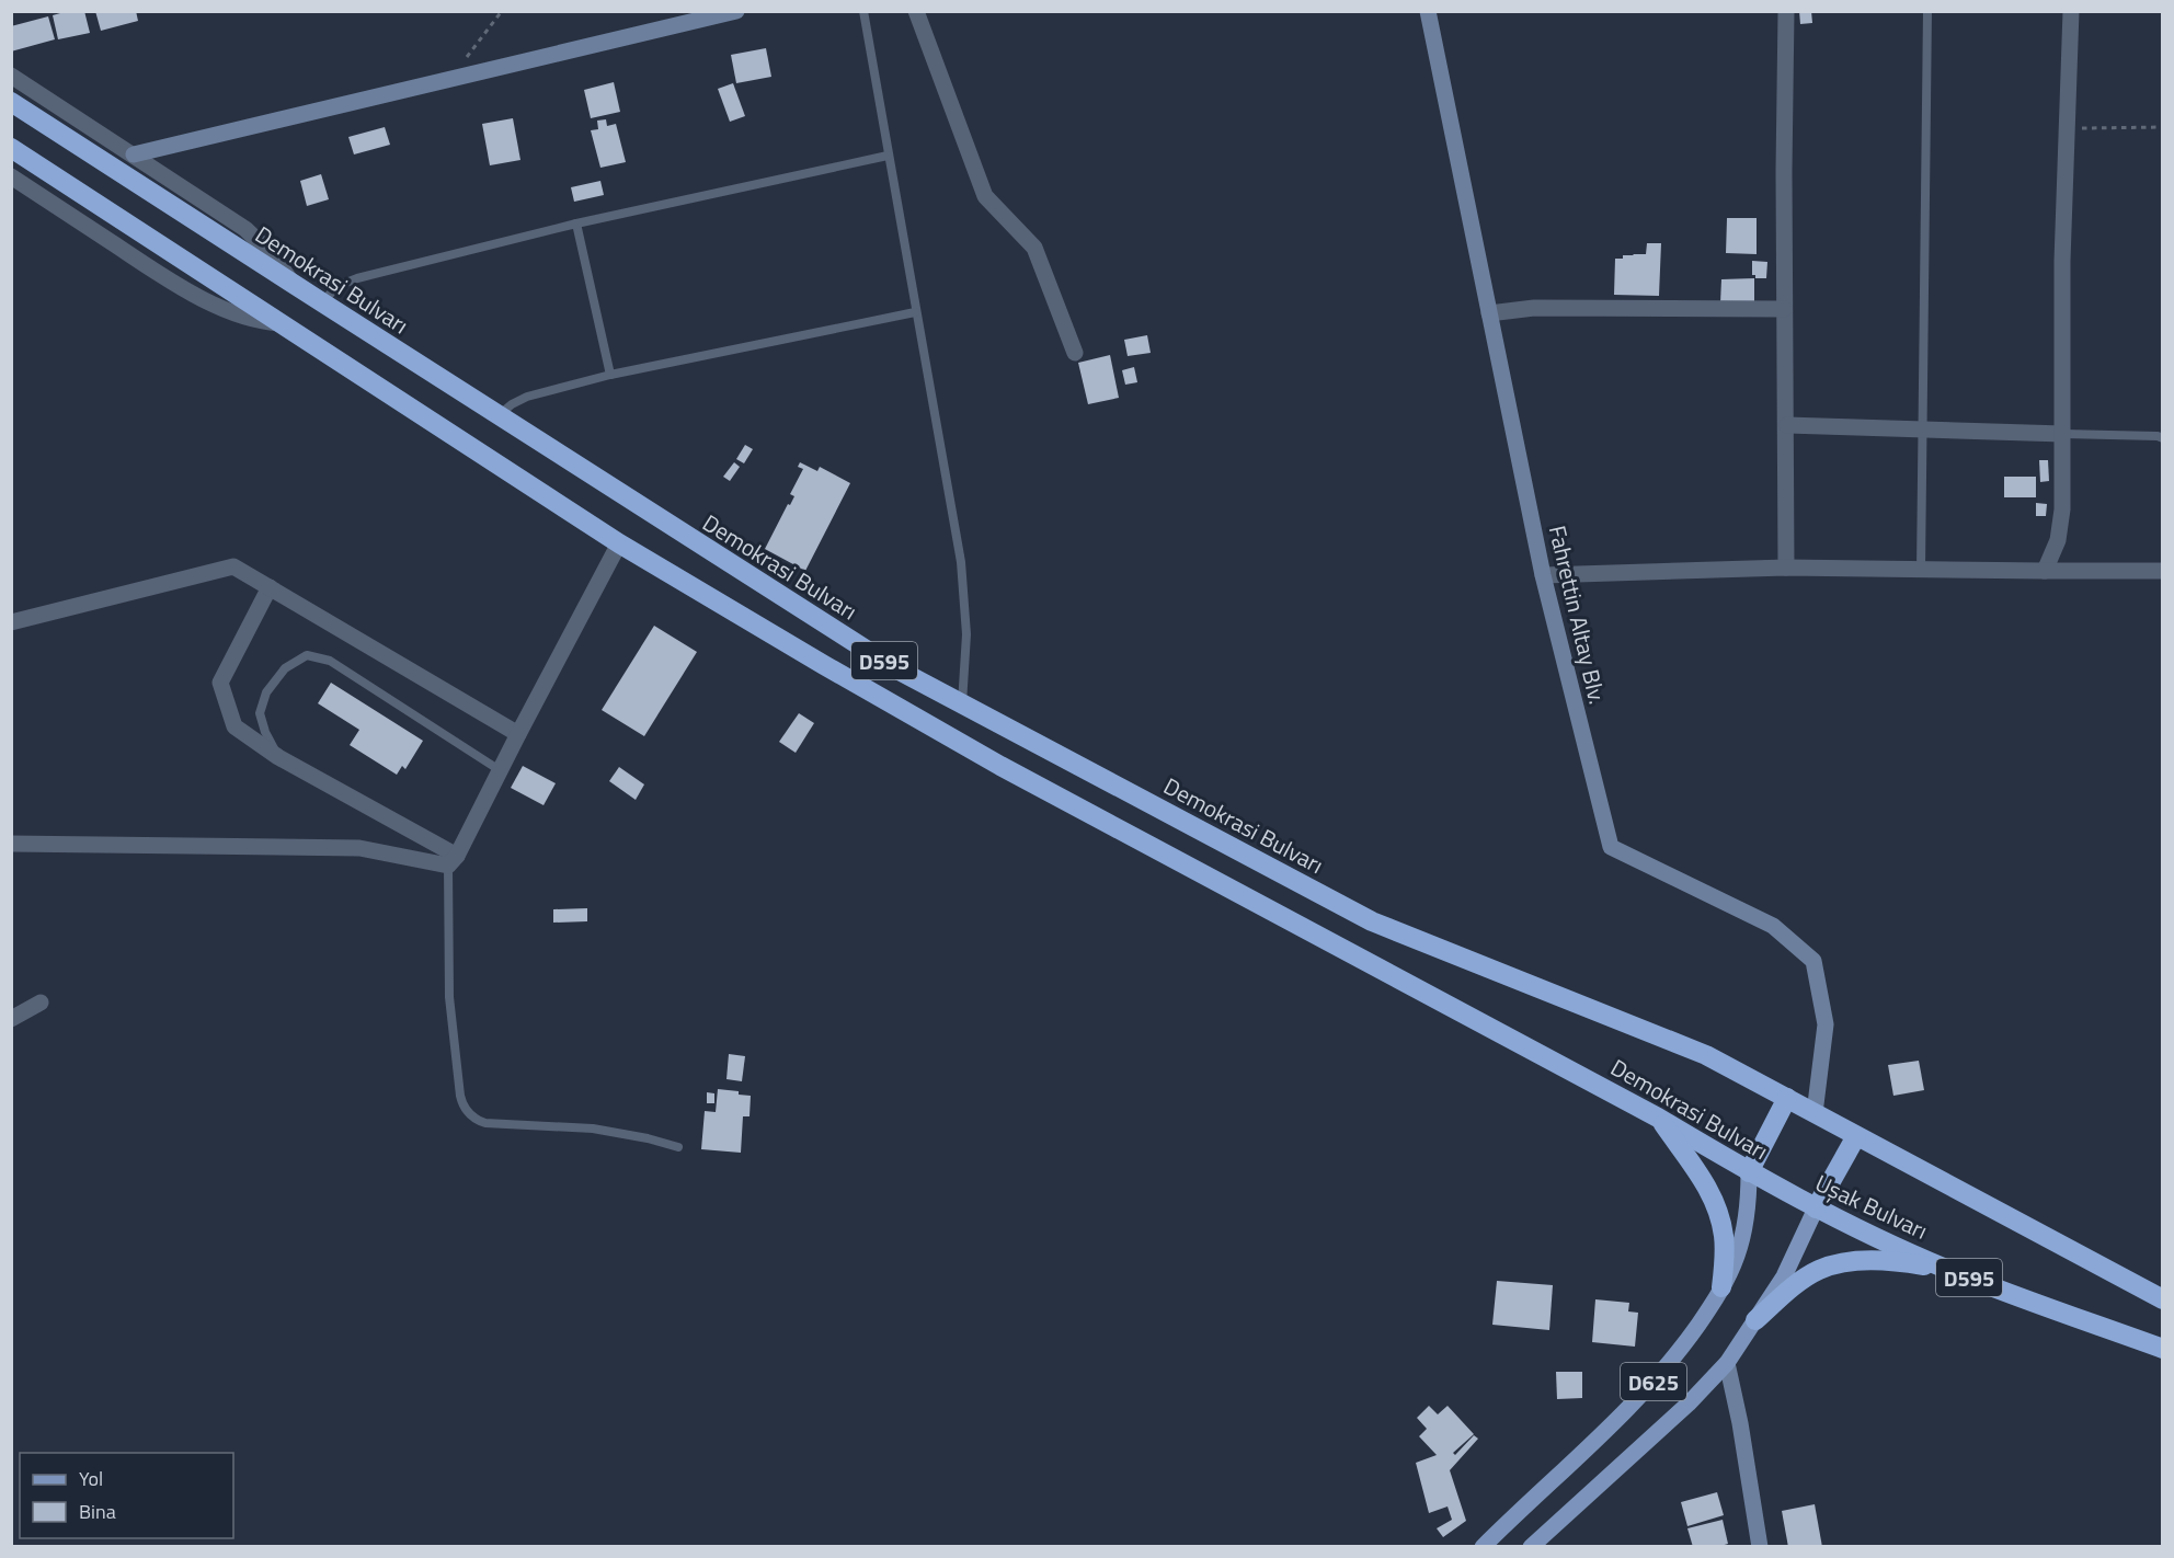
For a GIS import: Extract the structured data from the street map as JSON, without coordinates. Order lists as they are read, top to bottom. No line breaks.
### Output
{"streets":{"highway":["Demokrasi Bulvarı","D595","Uşak Bulvarı"],"main road":["D625"],"street":["Fahrettin Altay Blv."]},"crossings":[["Demokrasi Bulvarı","Fahrettin Altay Blv."],["Demokrasi Bulvarı","D595"],["Demokrasi Bulvarı","Uşak Bulvarı"],["Demokrasi Bulvarı","D625"],["Fahrettin Altay Blv.","D595"],["Uşak Bulvarı","D625"]],"legend":["Yol","Bina"]}
